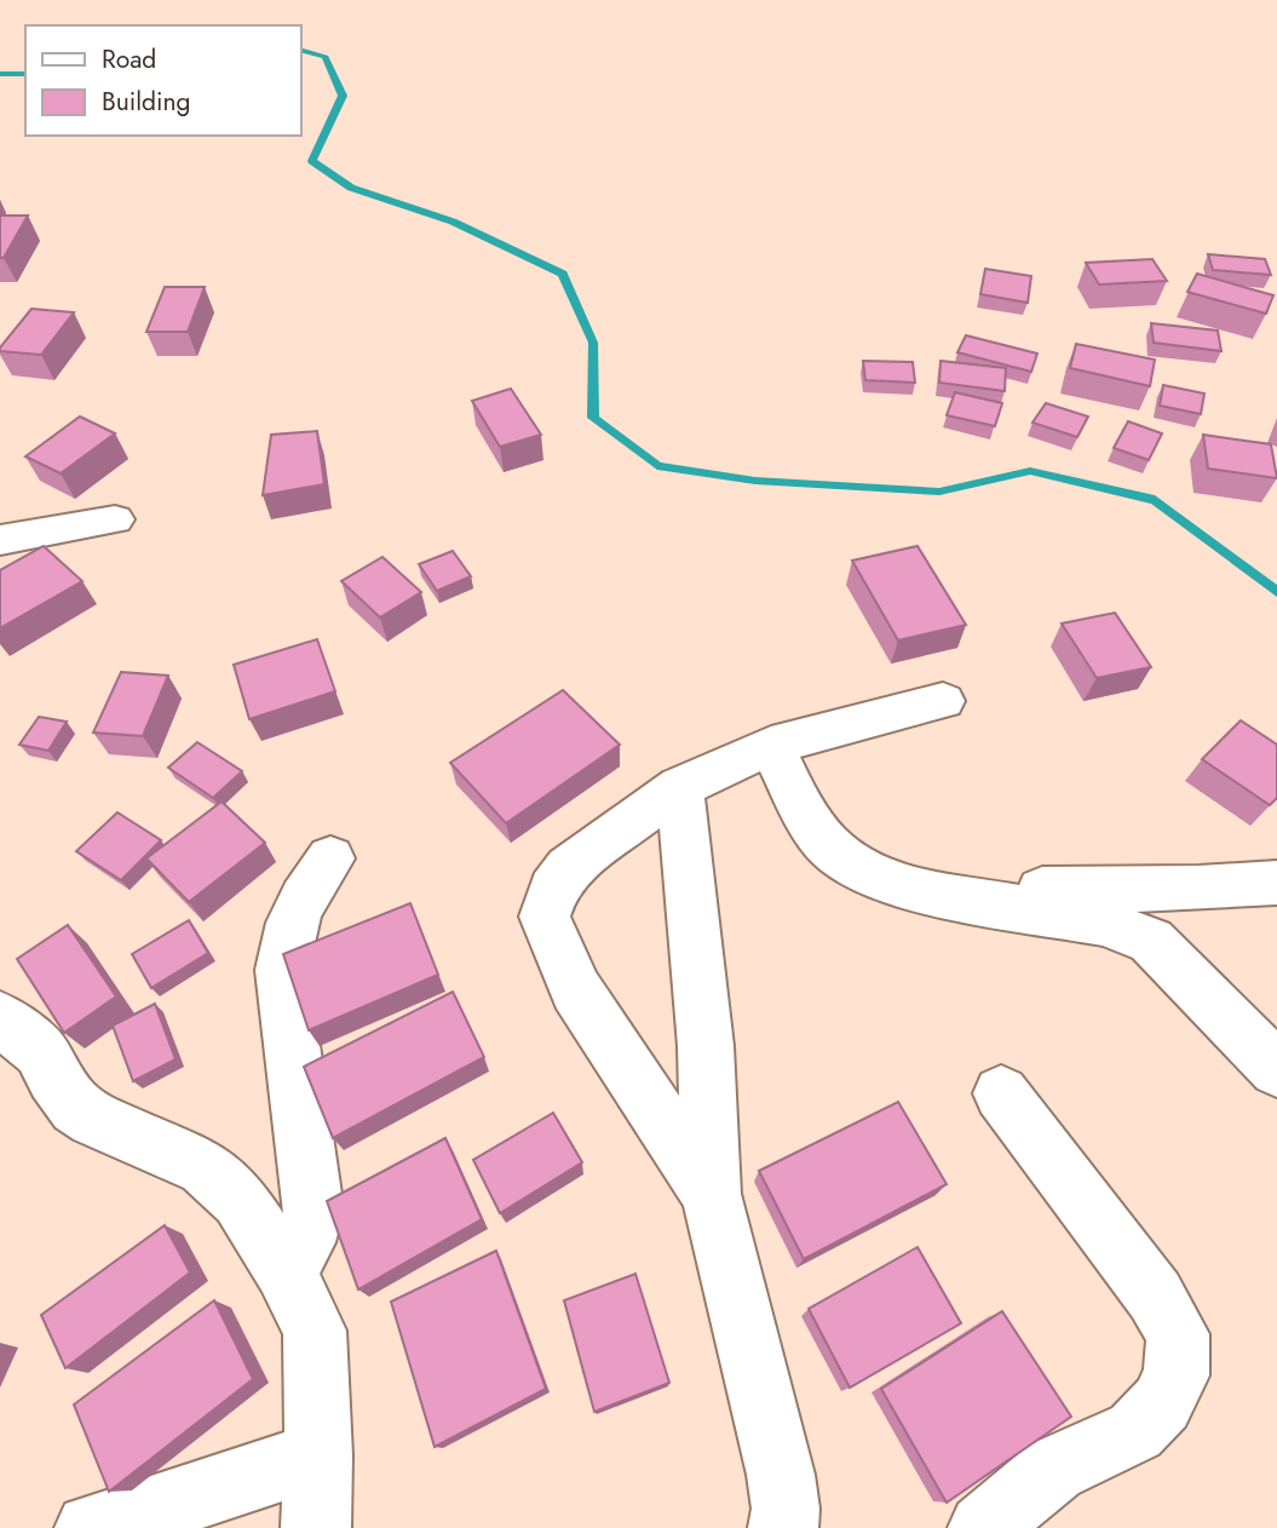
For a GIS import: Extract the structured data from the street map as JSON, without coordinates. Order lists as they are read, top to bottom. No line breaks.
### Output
{"legend":["Road","Building"]}
